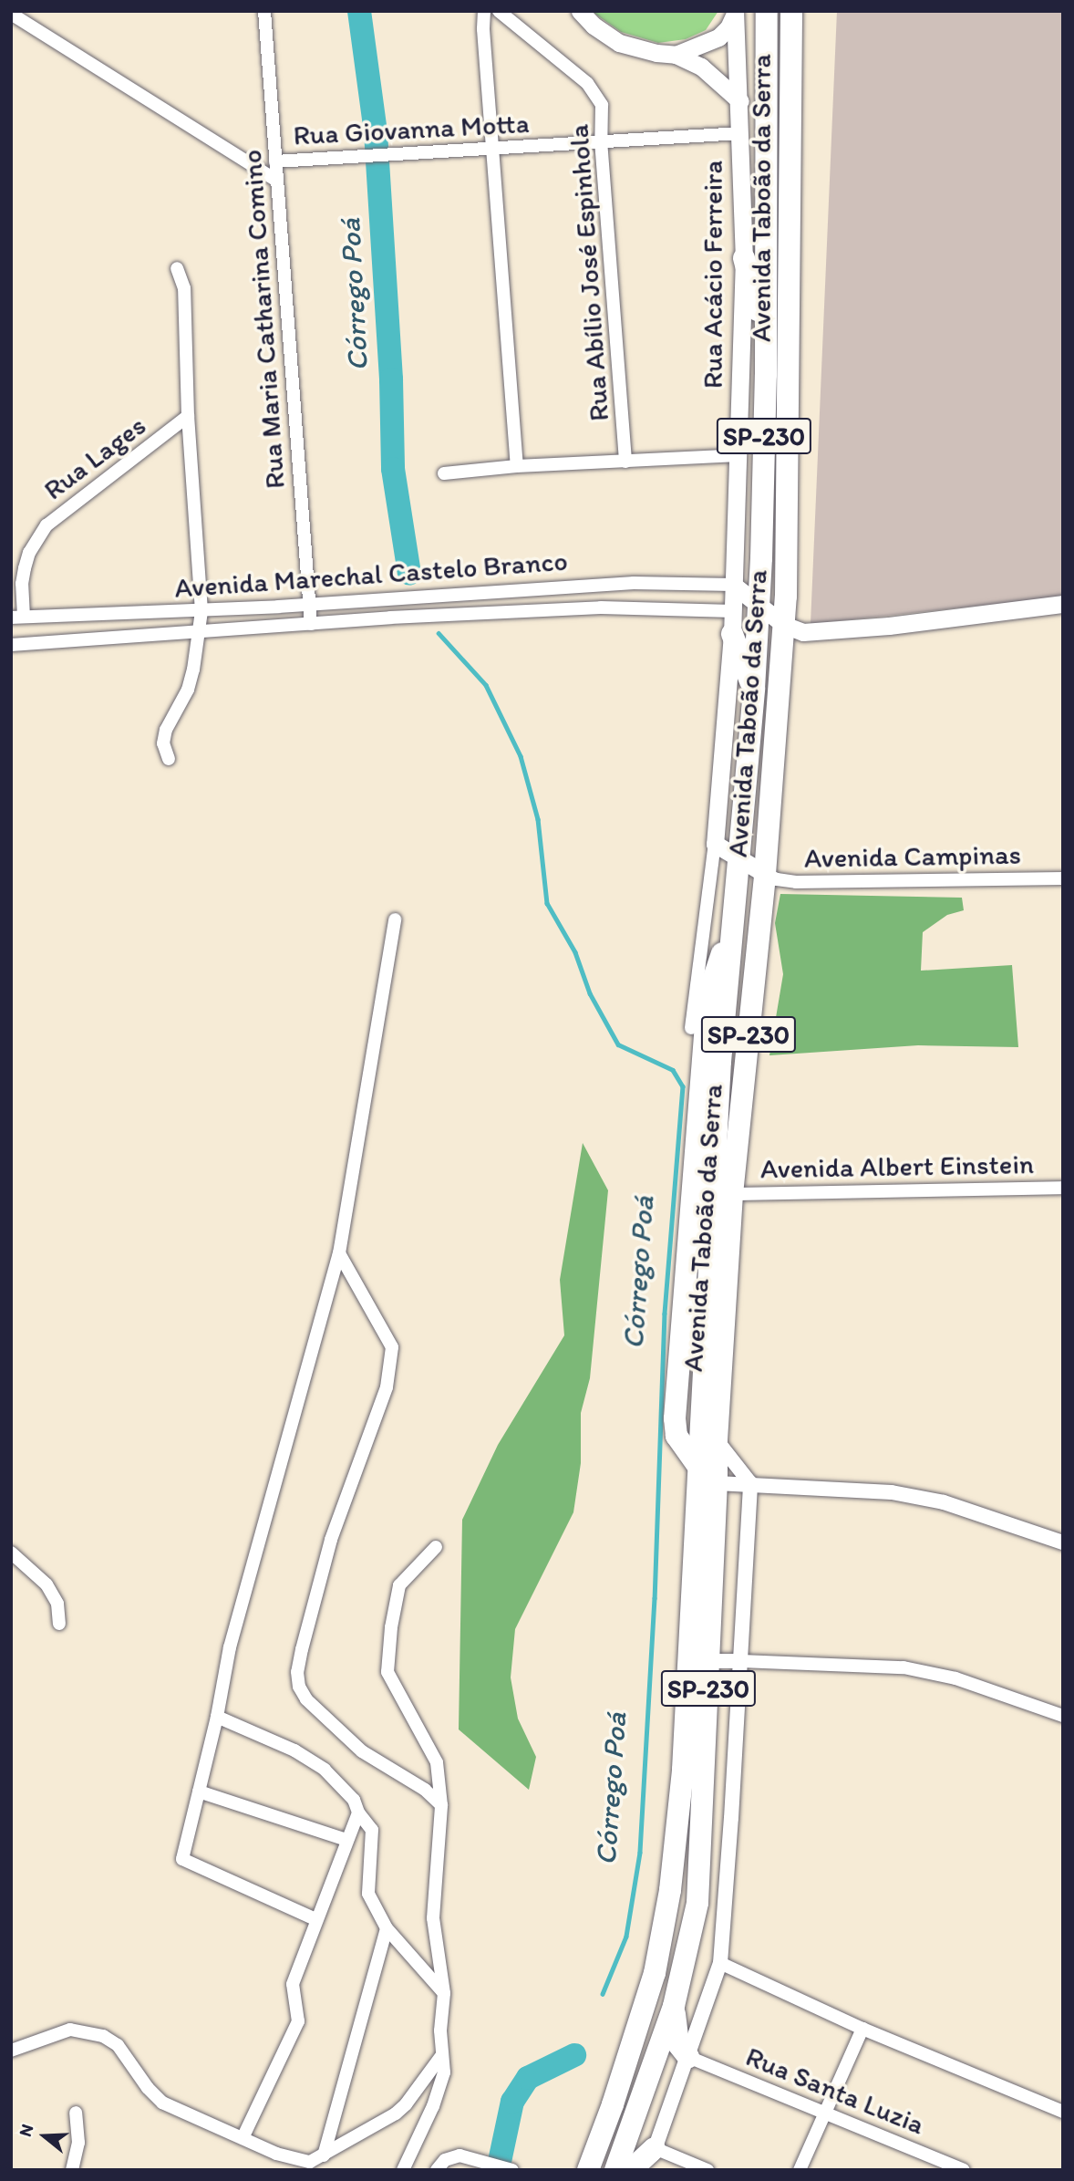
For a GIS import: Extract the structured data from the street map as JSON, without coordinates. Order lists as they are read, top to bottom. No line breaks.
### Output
{"streets":{"highway":["Avenida Taboão da Serra","SP-230"],"main road":["Rua Acácio Ferreira"],"street":["Rua Giovanna Motta","Rua Abílio José Espinhola","Rua Maria Catharina Comino","Rua Lages","Avenida Marechal Castelo Branco","Avenida Campinas","Avenida Albert Einstein","Rua Santa Luzia"]},"crossings":[["Rua Giovanna Motta","Rua Abílio José Espinhola"],["Rua Giovanna Motta","Rua Acácio Ferreira"],["Rua Giovanna Motta","Rua Maria Catharina Comino"],["Avenida Taboão da Serra","Avenida Campinas"],["Avenida Taboão da Serra","Avenida Albert Einstein"],["Rua Acácio Ferreira","Avenida Marechal Castelo Branco"],["Rua Maria Catharina Comino","Avenida Marechal Castelo Branco"],["Rua Lages","Avenida Marechal Castelo Branco"]],"water":["Córrego Poá"],"north":"left"}
